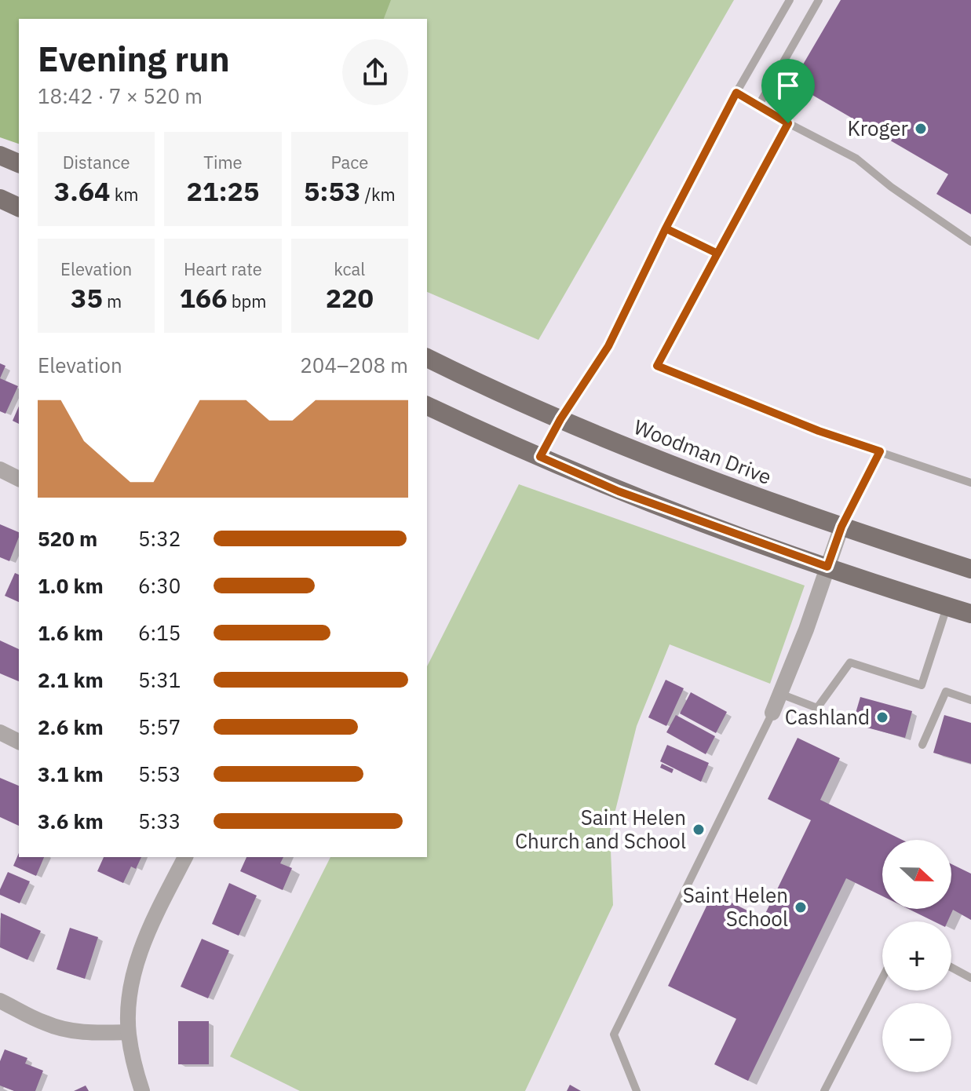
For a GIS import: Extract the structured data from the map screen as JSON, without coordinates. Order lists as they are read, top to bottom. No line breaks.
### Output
{"streets":{"main road":["Woodman Drive"]},"places":["Kroger","Cashland","Saint Helen Church and School","Saint Helen School"],"north":"right","page":{"heading":["Evening run","18:42 · 7 × 520 m"],"stats":[["Distance","3.64 km"],["Time","21:25"],["Pace","5:53 /km"],["Elevation","35 m"],["Heart rate","166 bpm"],["kcal","220"]],"chart":["Elevation","204–208 m"],"list":[{"name":"520 m","note":"5:32"},{"name":"1.0 km","note":"6:30"},{"name":"1.6 km","note":"6:15"},{"name":"2.1 km","note":"5:31"},{"name":"2.6 km","note":"5:57"},{"name":"3.1 km","note":"5:53"},{"name":"3.6 km","note":"5:33"}],"map_buttons":["+","−"]}}
